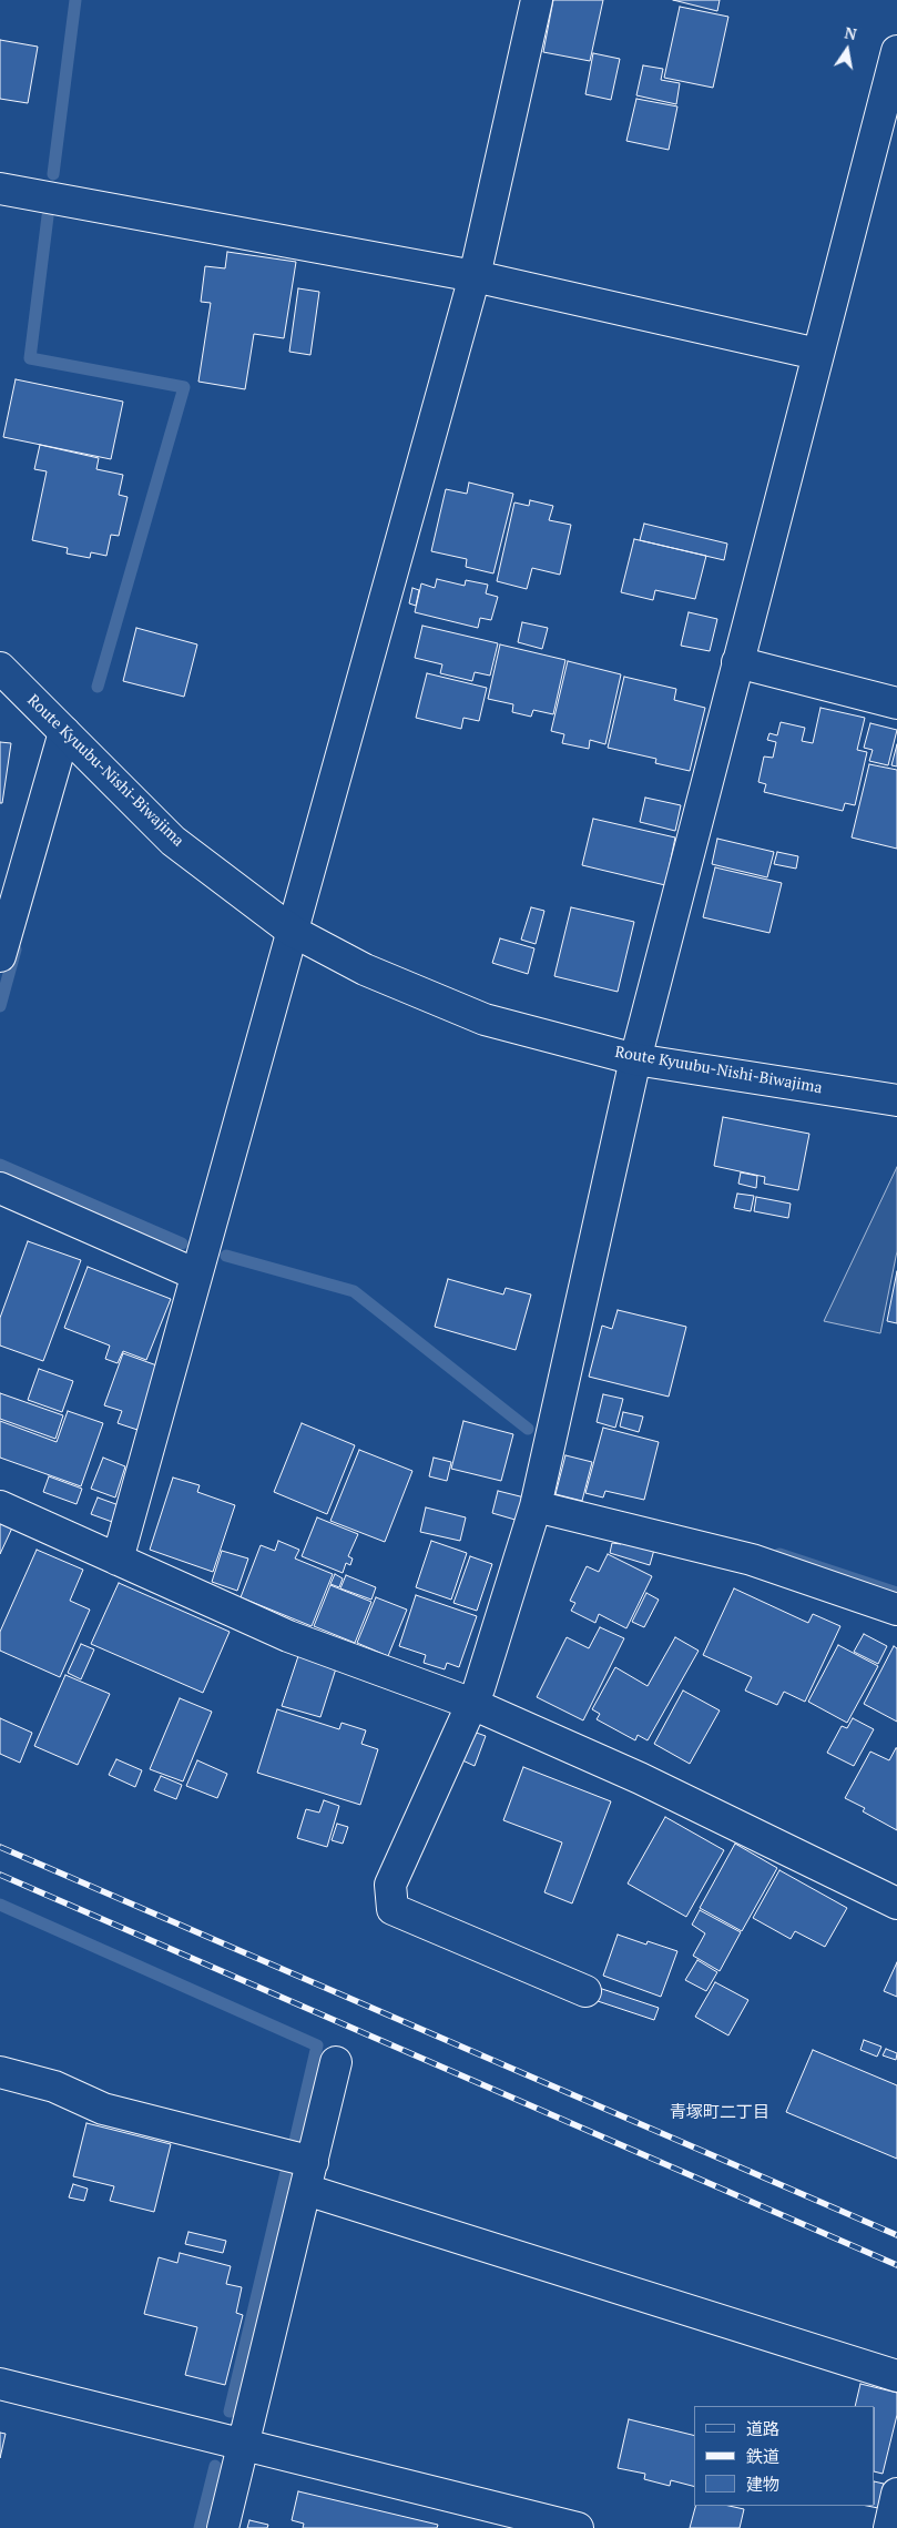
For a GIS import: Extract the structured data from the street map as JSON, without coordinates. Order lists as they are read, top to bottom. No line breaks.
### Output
{"streets":{"street":["Route Kyuubu-Nishi-Biwajima"]},"districts":["青塚町二丁目"],"legend":["道路","鉄道","建物"],"north":"top"}
